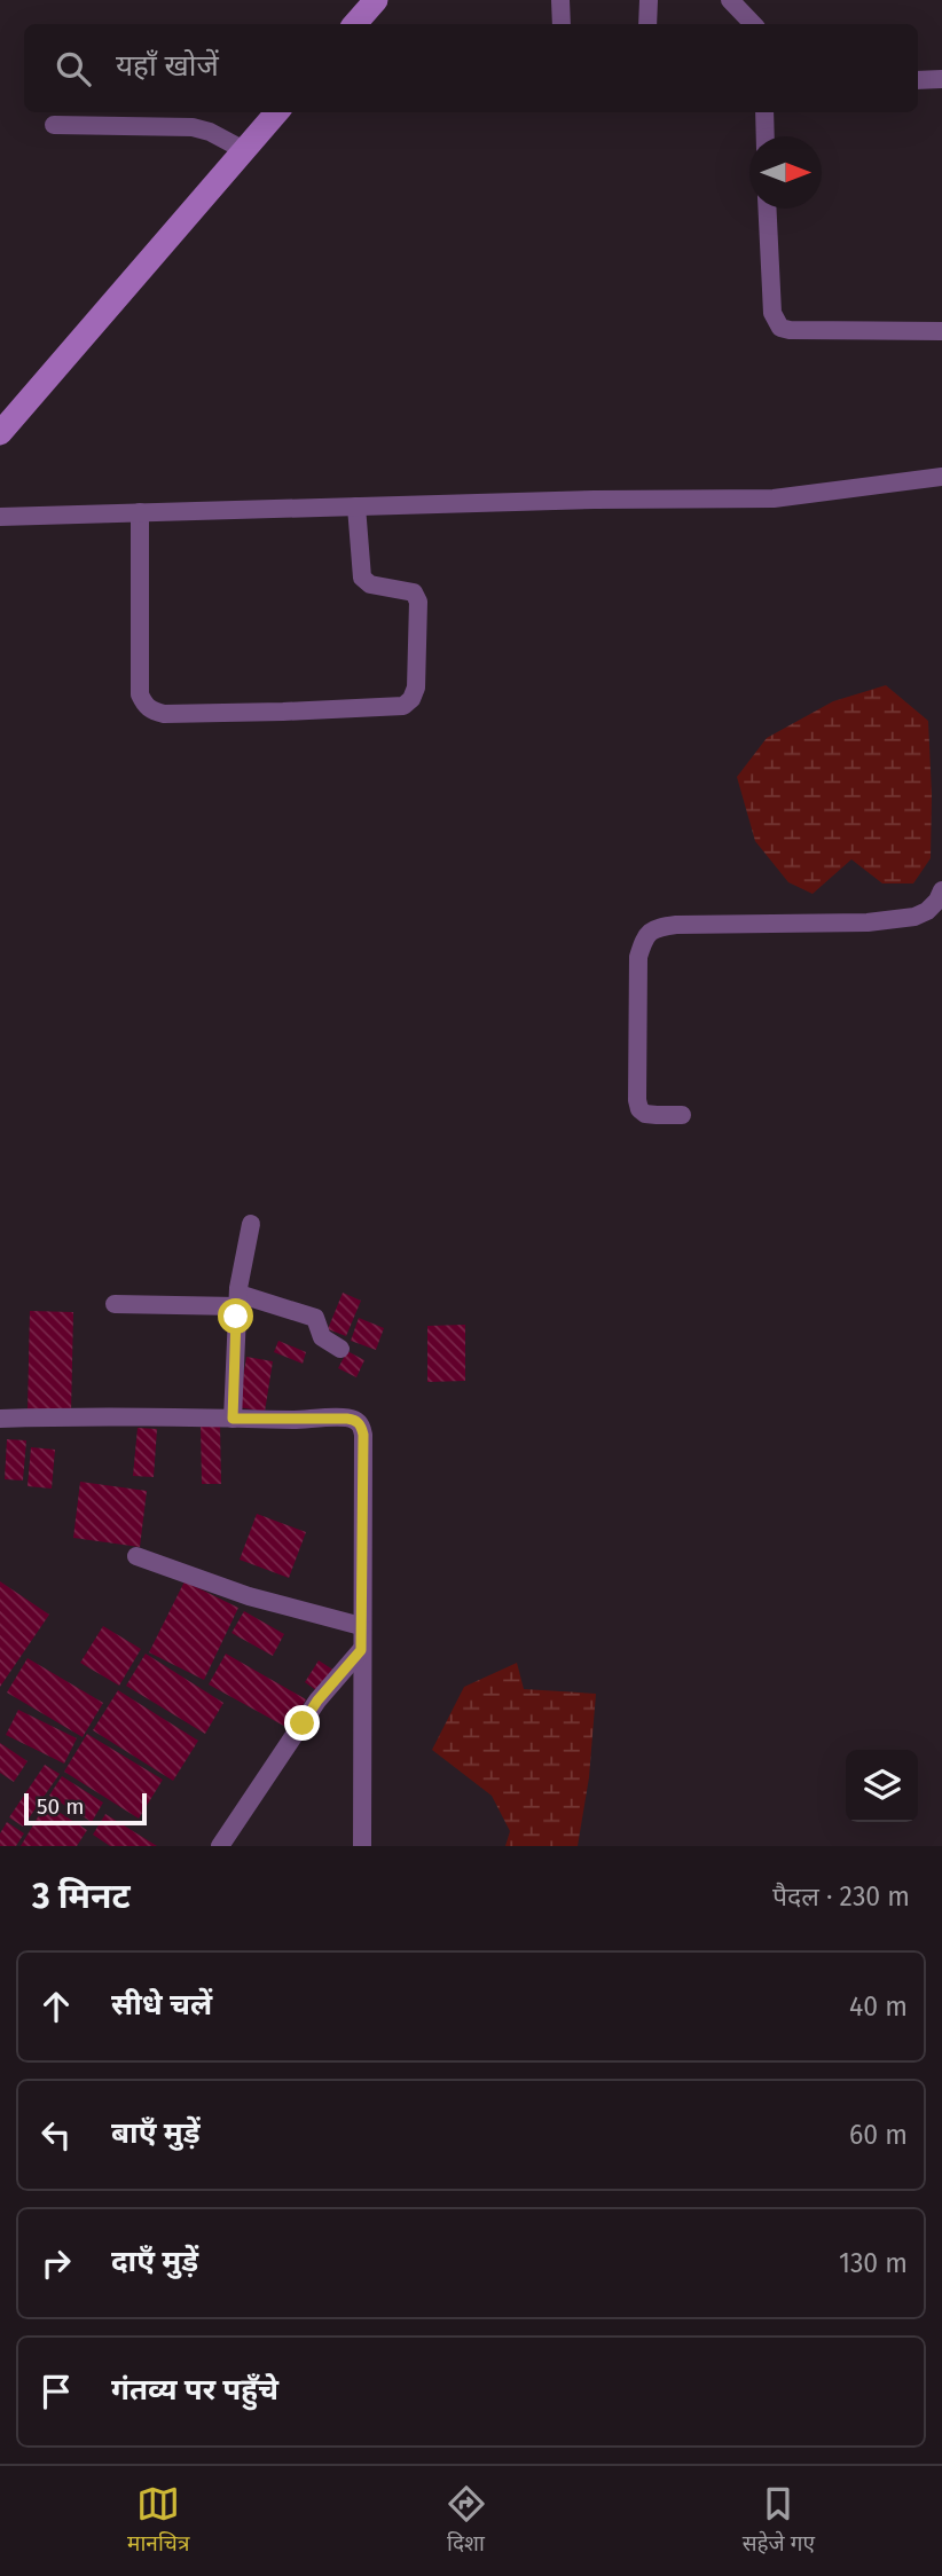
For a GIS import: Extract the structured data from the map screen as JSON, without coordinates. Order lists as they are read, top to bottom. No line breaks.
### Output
{"scale_bar":"50 m","north":"right","page":{"search":"यहाँ खोजें","scale":"50 m","heading":["3 मिनट","पैदल · 230 m"],"list":[["सीधे चलें","40 m"],["बाएँ मुड़ें","60 m"],["दाएँ मुड़ें","130 m"],"गंतव्य पर पहुँचे"],"nav":["मानचित्र","दिशा","सहेजे गए"]}}
